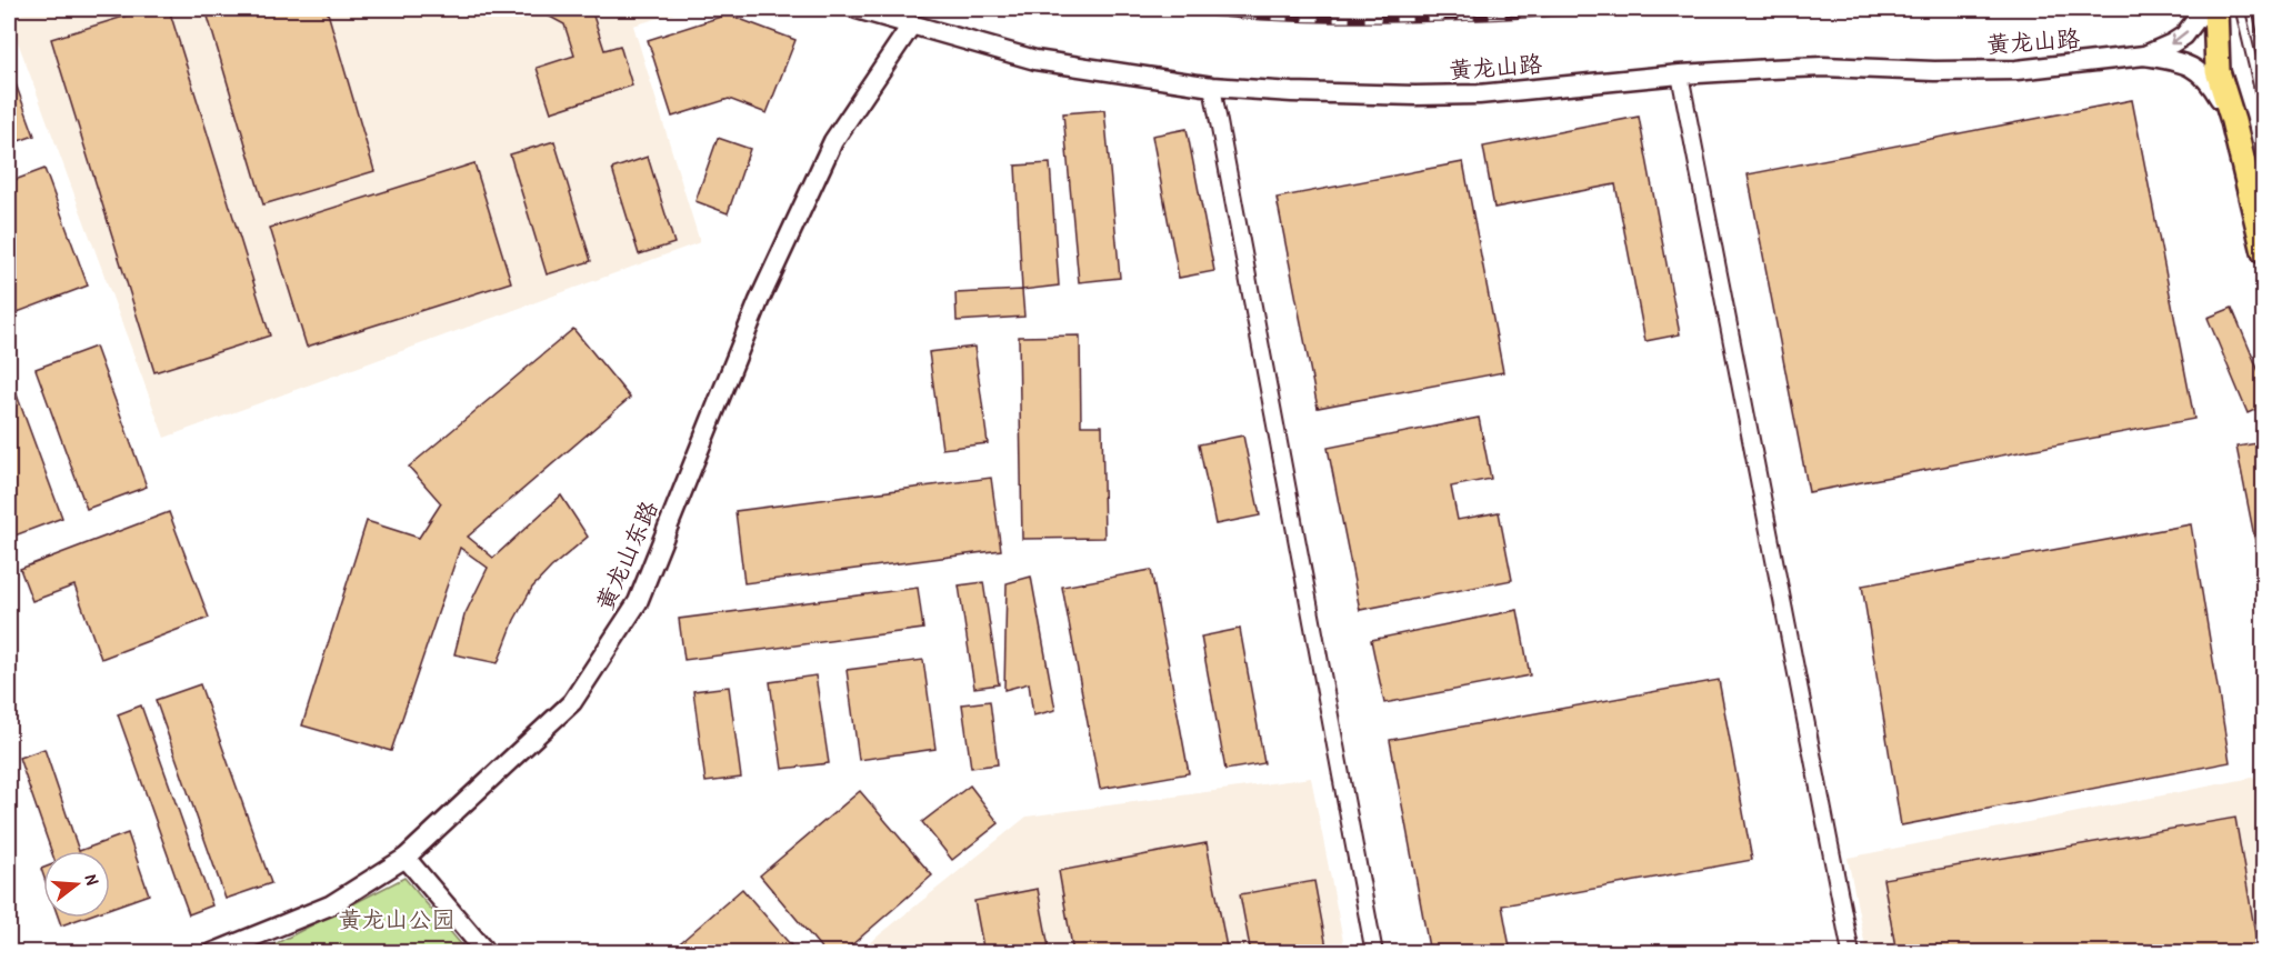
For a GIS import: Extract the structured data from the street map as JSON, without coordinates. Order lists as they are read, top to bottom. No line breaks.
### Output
{"streets":{"street":["黄龙山路","黄龙山东路"]},"crossings":[["黄龙山路","黄龙山东路"]],"parks":["黄龙山公园"],"north":"right"}
